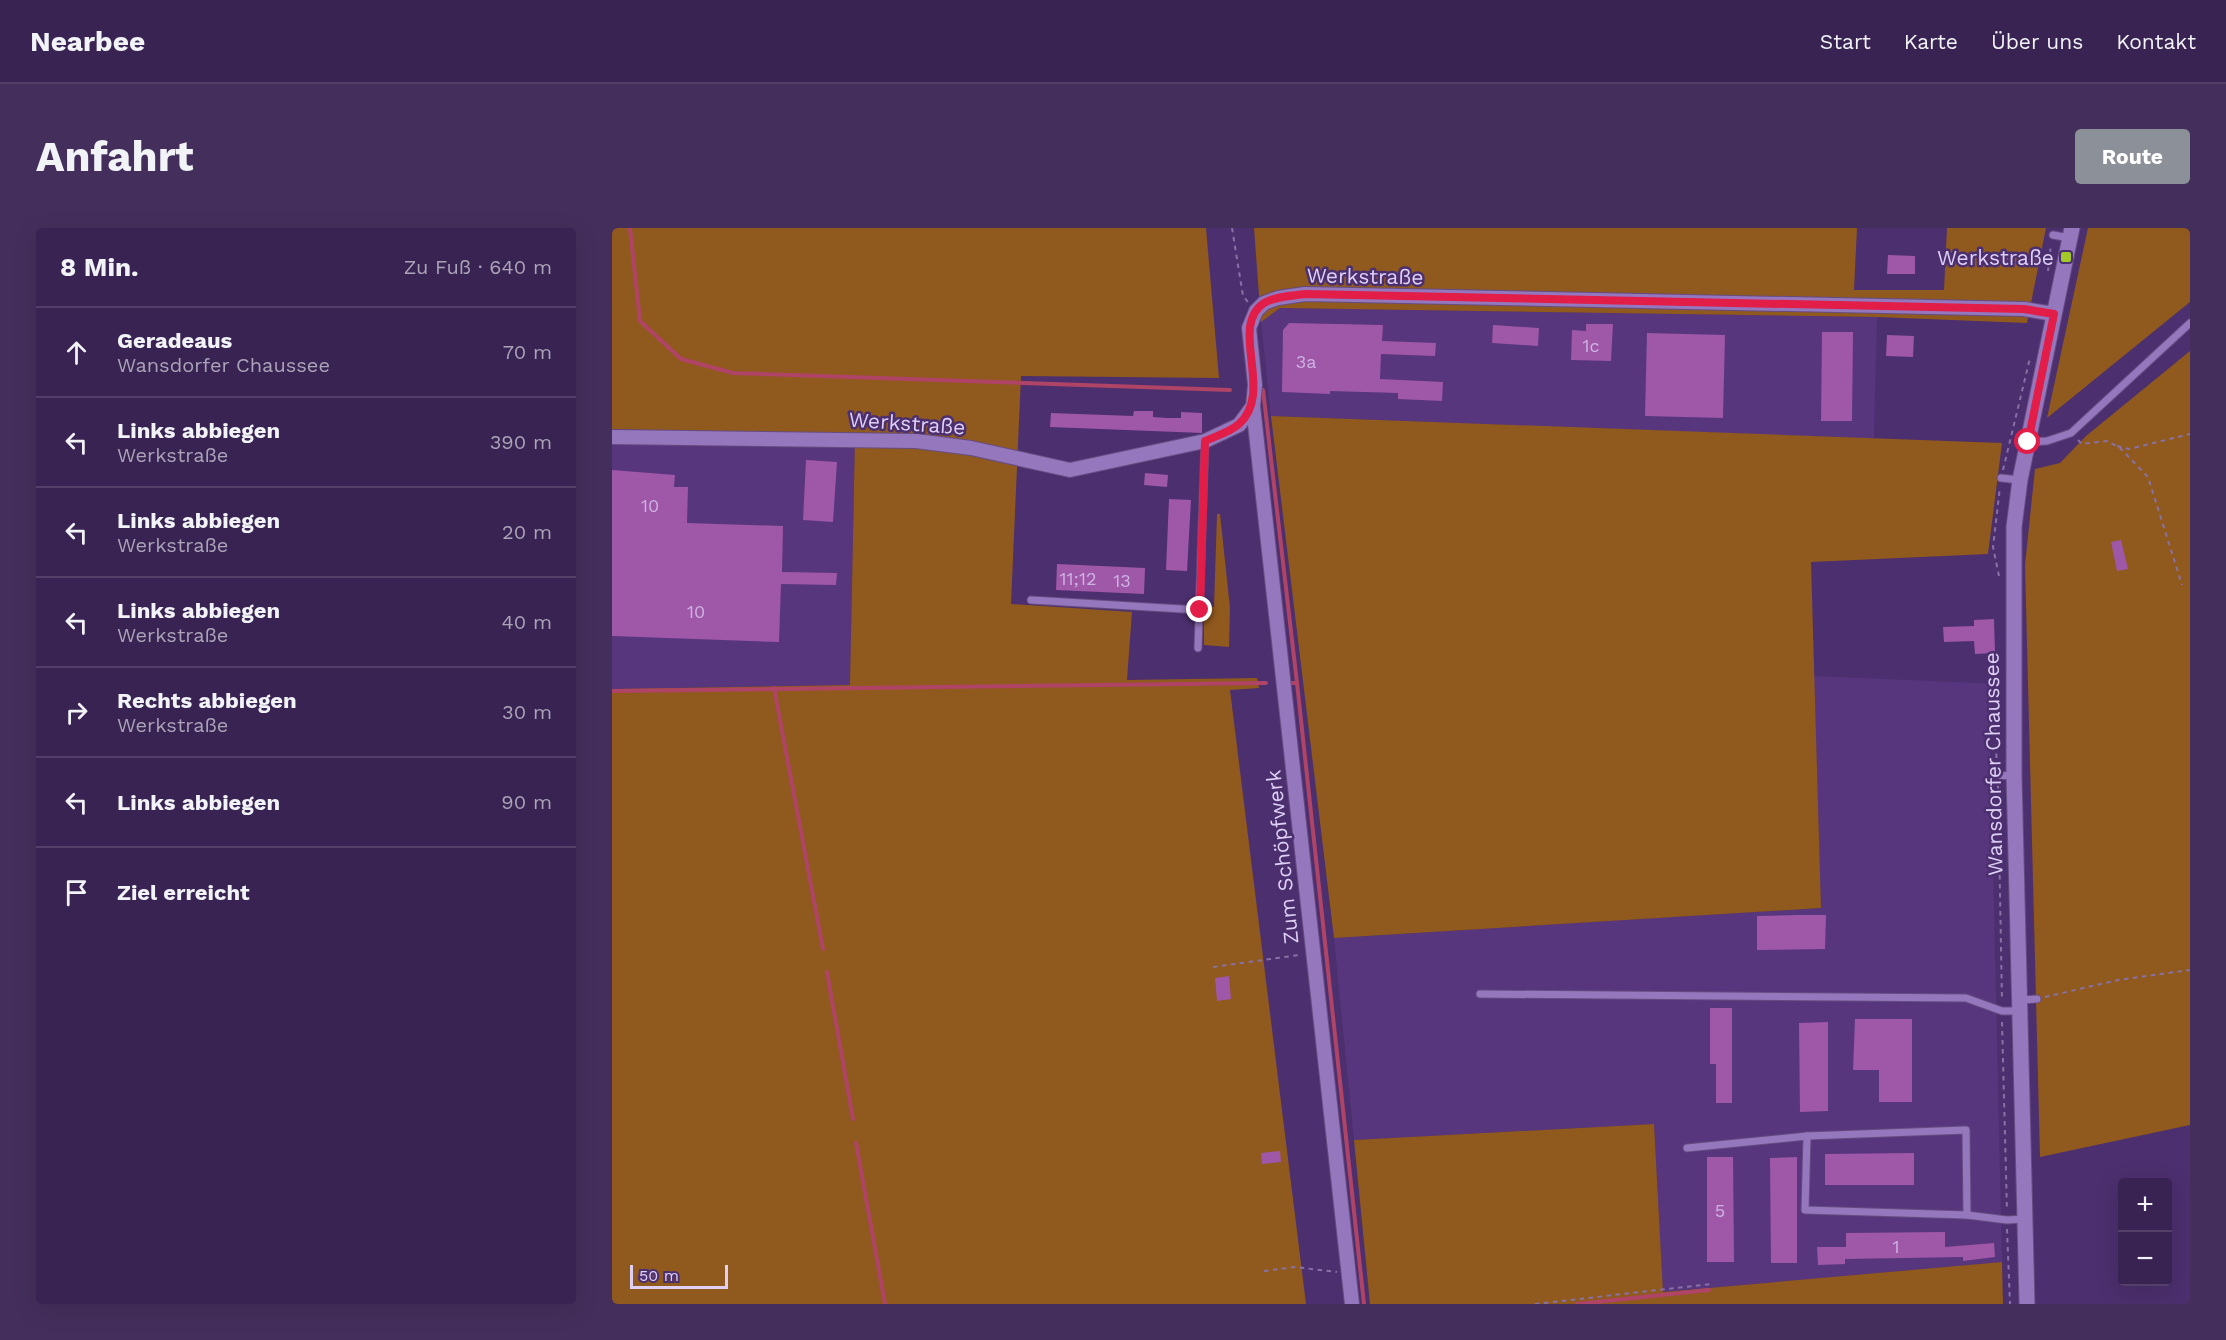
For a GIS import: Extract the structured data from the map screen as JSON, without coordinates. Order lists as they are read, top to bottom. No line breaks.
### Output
{"streets":{"street":["Werkstraße","Wansdorfer Chaussee","Zum Schöpfwerk"]},"crossings":[["Werkstraße","Wansdorfer Chaussee"],["Werkstraße","Zum Schöpfwerk"]],"places":{"transit":["Werkstraße"]},"house_numbers":["1c","3a","10","11;12","13","10","5","1"],"scale_bar":"50 m","page":{"header":"Nearbee","nav":["Start","Karte","Über uns","Kontakt"],"buttons":"Route","title":"Anfahrt","heading":["8 Min.","Zu Fuß · 640 m"],"list":[["Geradeaus","Wansdorfer Chaussee","70 m"],["Links abbiegen","Werkstraße","390 m"],["Links abbiegen","Werkstraße","20 m"],["Links abbiegen","Werkstraße","40 m"],["Rechts abbiegen","Werkstraße","30 m"],["Links abbiegen","90 m"],"Ziel erreicht"],"map_buttons":["+","−"],"scale":"50 m"}}
